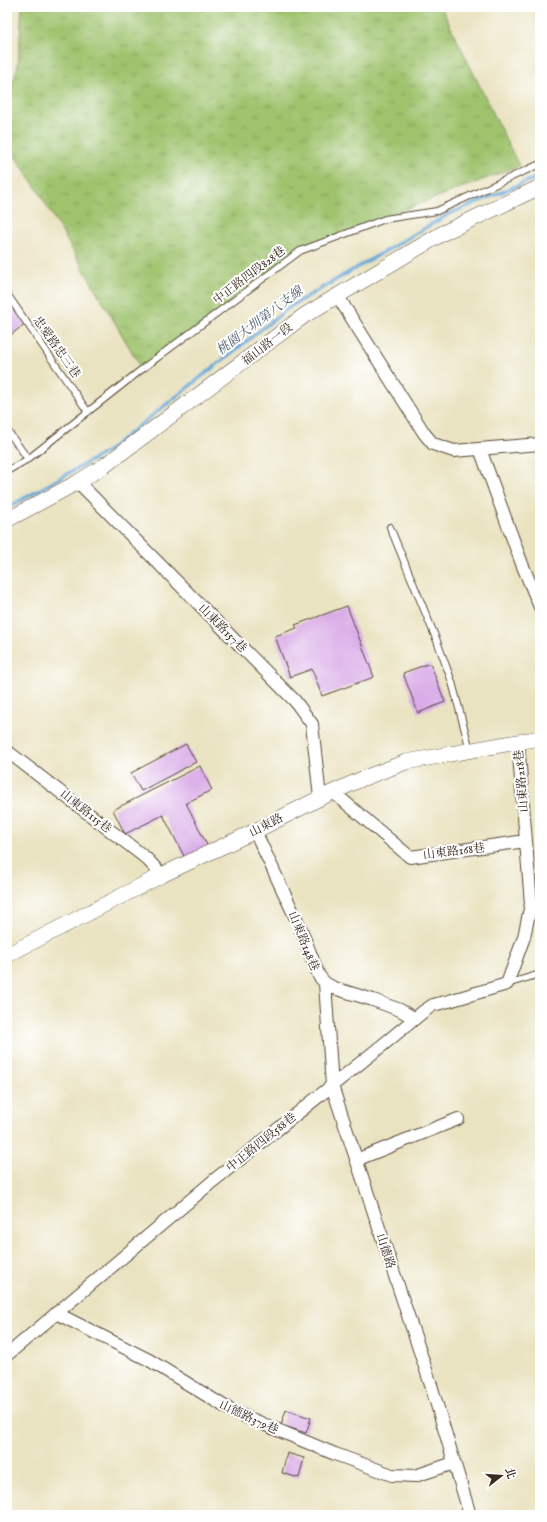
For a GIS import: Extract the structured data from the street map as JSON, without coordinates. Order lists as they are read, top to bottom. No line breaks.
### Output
{"streets":{"street":["福山路一段","山東路157巷","山東路218巷","山東路115巷","山東路","山東路168巷","山東路148巷","中正路四段588巷","山德路","山德路379巷"],"lane":["中正路四段828巷","忠愛路忠三巷"]},"crossings":[["中正路四段828巷","忠愛路忠三巷"],["福山路一段","山東路157巷"],["山東路157巷","山東路"],["山東路157巷","山東路168巷"],["山東路218巷","山東路"],["山東路218巷","山東路168巷"],["山東路218巷","中正路四段588巷"],["山東路115巷","山東路"],["山東路","山東路168巷"],["山東路","山東路148巷"],["山東路148巷","中正路四段588巷"],["山東路148巷","山德路"],["中正路四段588巷","山德路"],["中正路四段588巷","山德路379巷"],["山德路","山德路379巷"]],"water":["桃園大圳第八支線"],"north":"right"}
